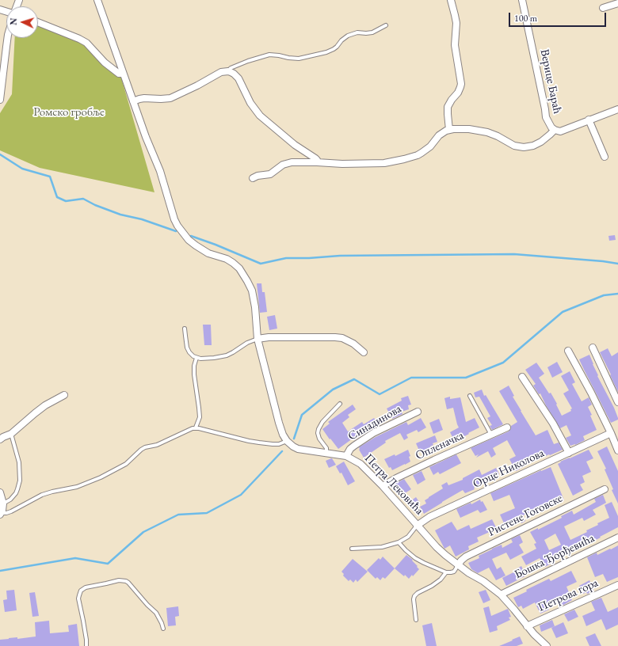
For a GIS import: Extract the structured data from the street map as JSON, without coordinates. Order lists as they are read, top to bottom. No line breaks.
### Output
{"streets":{"street":["Верице Бараћ","Синадинова","Опленачка","Орце Николова","Петра Лековића","Ристене Гоговске","Бошка Ђорђевића","Петрова гора"]},"crossings":[["Синадинова","Петра Лековића"],["Опленачка","Петра Лековића"],["Орце Николова","Петра Лековића"],["Петра Лековића","Ристене Гоговске"],["Петра Лековића","Бошка Ђорђевића"],["Петра Лековића","Петрова гора"]],"parks":["Ромско гробље"],"scale_bar":"100 m","north":"left"}
